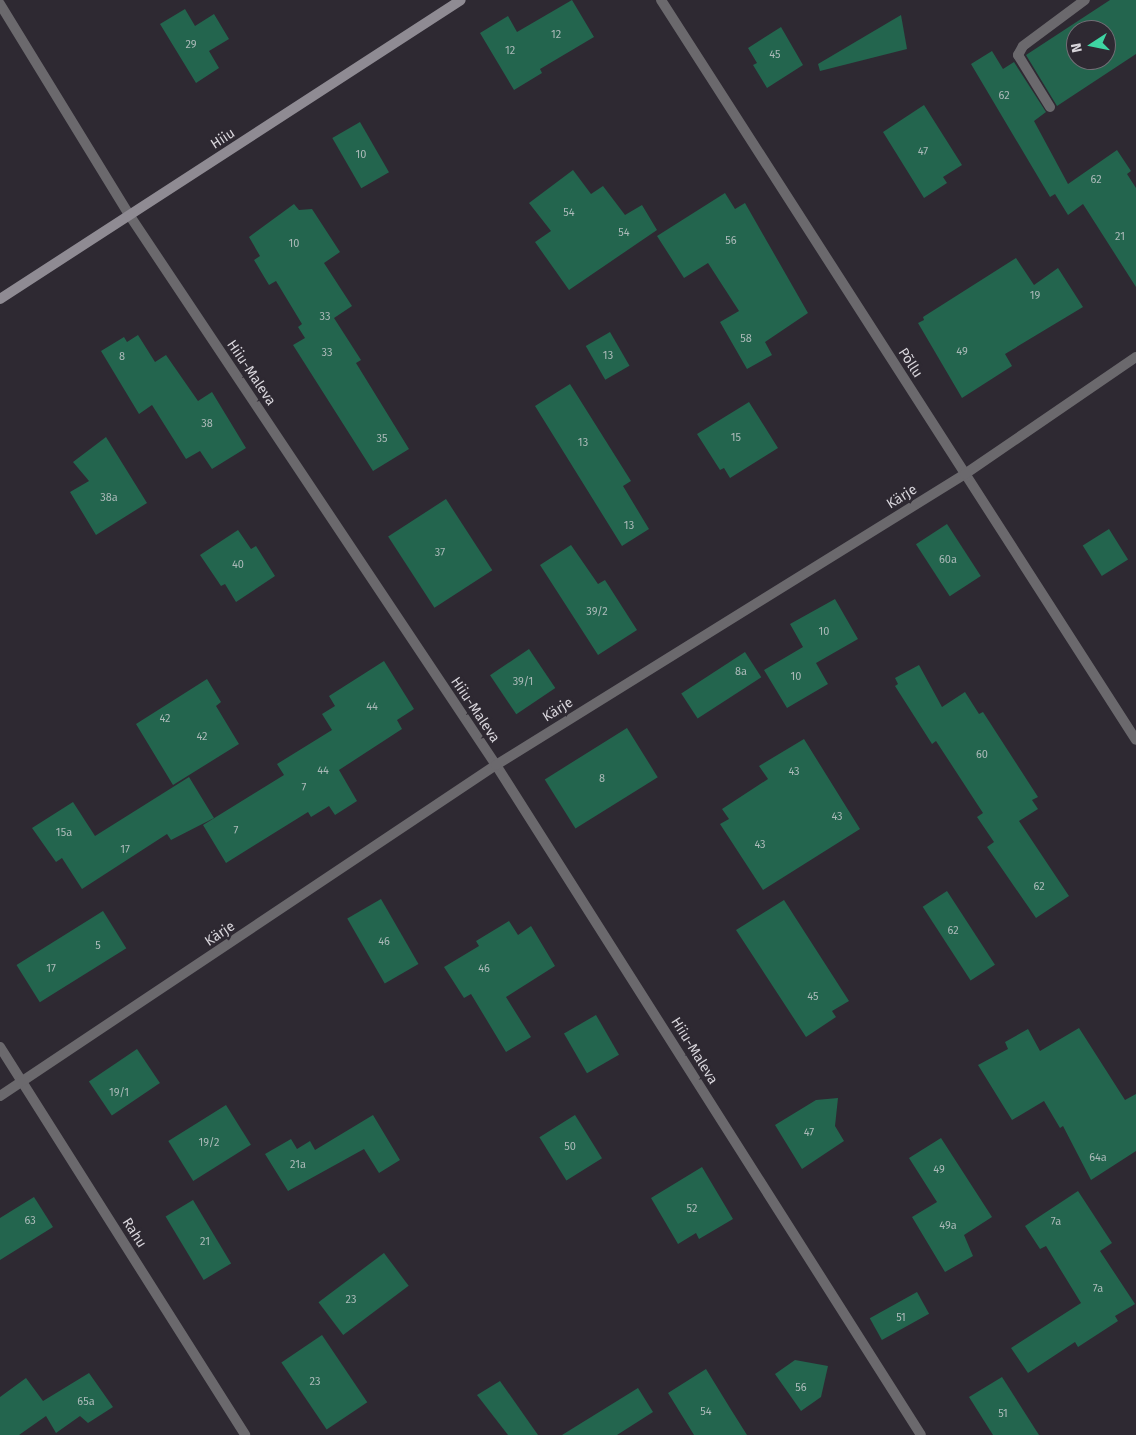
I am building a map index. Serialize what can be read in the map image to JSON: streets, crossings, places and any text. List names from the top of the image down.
{
  "streets": {
    "street": [
      "Hiiu",
      "Põllu",
      "Hiiu-Maleva",
      "Kärje",
      "Rahu"
    ]
  },
  "crossings": [
    ["Hiiu", "Hiiu-Maleva"],
    ["Põllu", "Kärje"],
    ["Hiiu-Maleva", "Kärje"],
    ["Kärje", "Rahu"]
  ],
  "house_numbers": [
    "12",
    "29",
    "12",
    "45",
    "62",
    "47",
    "10",
    "62",
    "54",
    "54",
    "21",
    "56",
    "10",
    "19",
    "33",
    "58",
    "49",
    "33",
    "13",
    "8",
    "38",
    "15",
    "35",
    "13",
    "38a",
    "13",
    "37",
    "60a",
    "40",
    "39/2",
    "10",
    "8a",
    "10",
    "39/1",
    "44",
    "42",
    "42",
    "60",
    "44",
    "43",
    "8",
    "7",
    "43",
    "7",
    "15a",
    "43",
    "17",
    "62",
    "62",
    "46",
    "5",
    "17",
    "46",
    "45",
    "19/1",
    "47",
    "19/2",
    "50",
    "64a",
    "21a",
    "49",
    "52",
    "63",
    "7a",
    "49a",
    "21",
    "7a",
    "23",
    "51",
    "23",
    "56",
    "65a",
    "54",
    "51"
  ],
  "north": "left"
}
